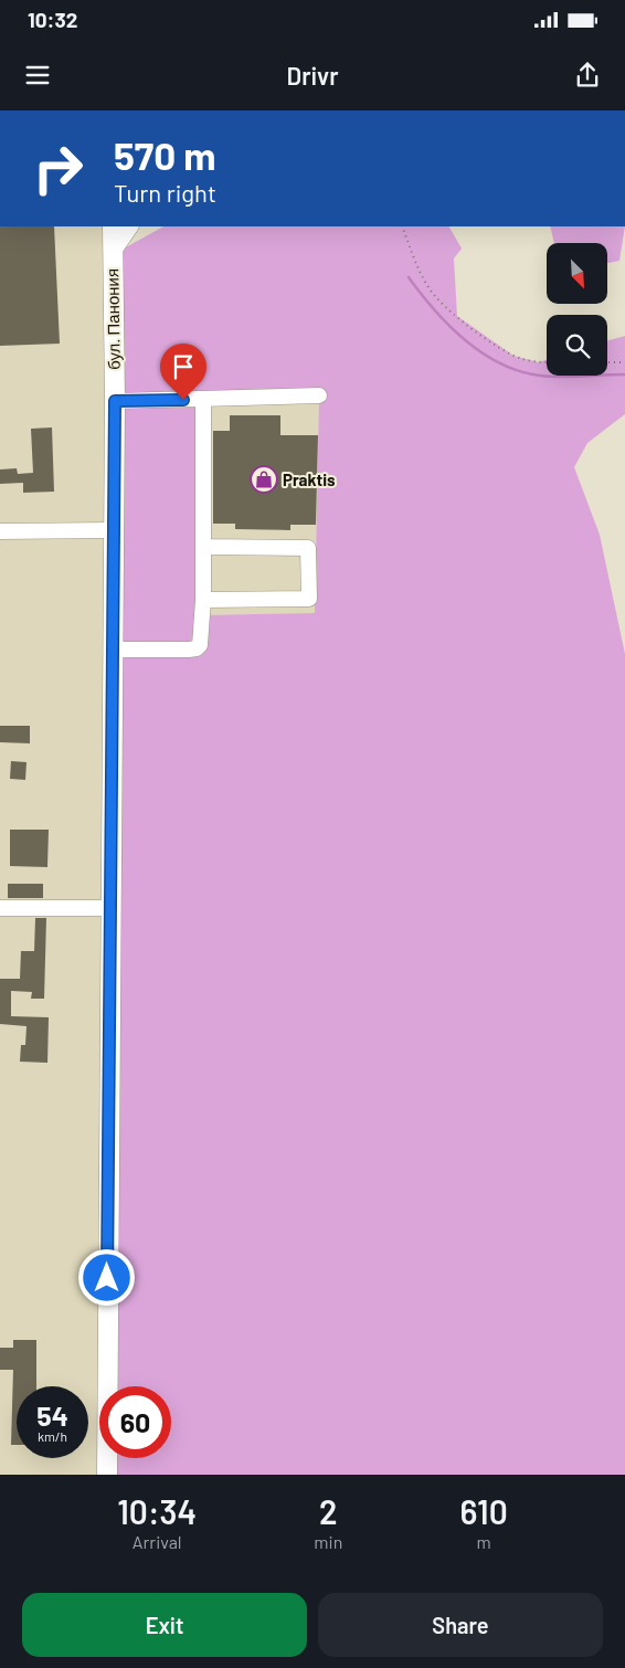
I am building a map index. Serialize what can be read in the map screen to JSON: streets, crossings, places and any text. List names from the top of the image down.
{
  "streets": {
    "main road": ["бул. Панония"]
  },
  "places": {
    "shop": ["Praktis"]
  },
  "north": "bottom right",
  "page": {
    "status": "10:32",
    "header": "Drivr",
    "turn": ["570 m", "Turn right"],
    "speed": "54 km/h",
    "limit": "60",
    "eta": [
      "10:34",
      "Arrival",
      "2",
      "min",
      "610",
      "m"
    ],
    "buttons": ["Exit", "Share"]
  }
}
